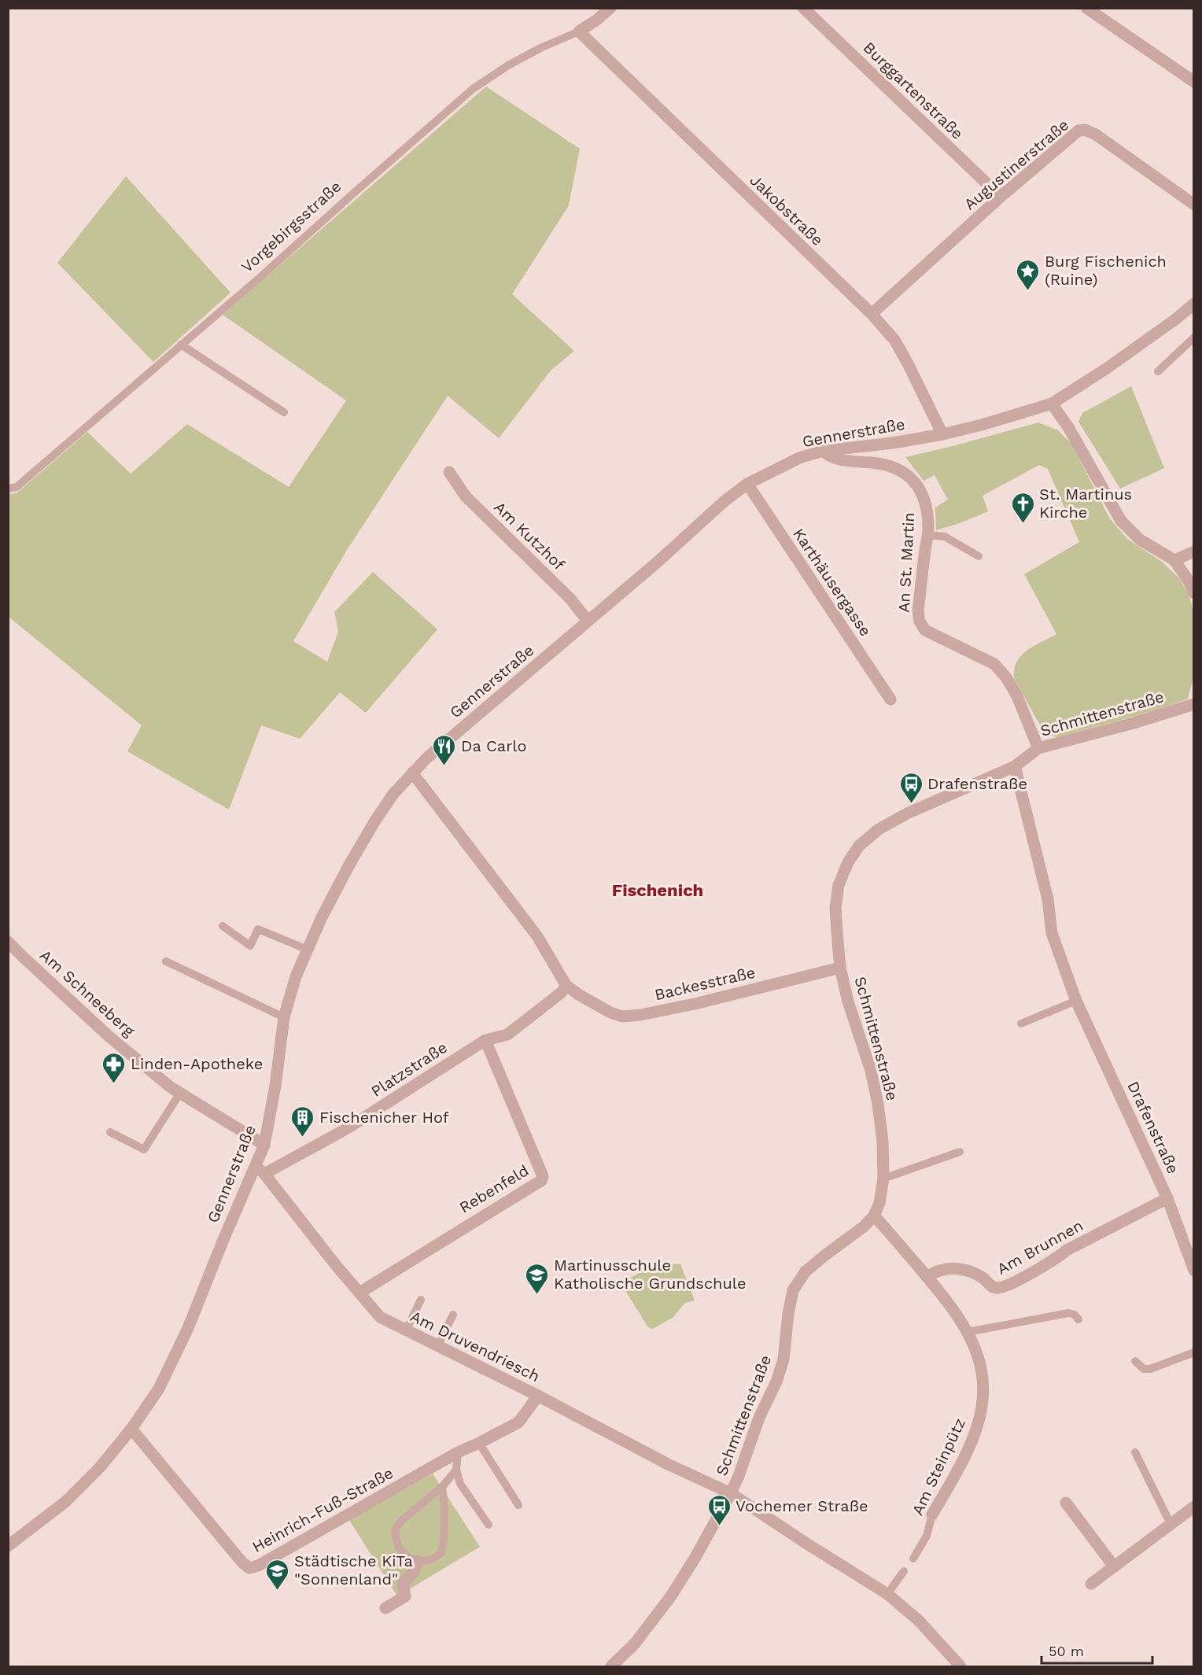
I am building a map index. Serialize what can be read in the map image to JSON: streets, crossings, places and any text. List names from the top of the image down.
{
  "streets": {
    "street": [
      "Burggartenstraße",
      "Augustinerstraße",
      "Jakobstraße",
      "Vorgebirgsstraße",
      "Gennerstraße",
      "Am Kutzhof",
      "An St. Martin",
      "Karthäusergasse",
      "Schmittenstraße",
      "Backesstraße",
      "Am Schneeberg",
      "Platzstraße",
      "Drafenstraße",
      "Rebenfeld",
      "Am Brunnen",
      "Am Druvendriesch",
      "Am Steinpütz",
      "Heinrich-Fuß-Straße"
    ]
  },
  "crossings": [
    ["Burggartenstraße", "Augustinerstraße"],
    ["Augustinerstraße", "Jakobstraße"],
    ["Jakobstraße", "Vorgebirgsstraße"],
    ["Jakobstraße", "Gennerstraße"],
    ["Gennerstraße", "Am Kutzhof"],
    ["Gennerstraße", "An St. Martin"],
    ["Gennerstraße", "Karthäusergasse"],
    ["Gennerstraße", "Am Schneeberg"],
    ["Gennerstraße", "Platzstraße"],
    ["Gennerstraße", "Am Druvendriesch"],
    ["Gennerstraße", "Heinrich-Fuß-Straße"],
    ["An St. Martin", "Schmittenstraße"],
    ["Schmittenstraße", "Backesstraße"],
    ["Schmittenstraße", "Drafenstraße"],
    ["Schmittenstraße", "Am Druvendriesch"],
    ["Schmittenstraße", "Am Steinpütz"],
    ["Backesstraße", "Platzstraße"],
    ["Platzstraße", "Rebenfeld"],
    ["Platzstraße", "Am Druvendriesch"],
    ["Drafenstraße", "Am Brunnen"],
    ["Rebenfeld", "Am Druvendriesch"],
    ["Am Brunnen", "Am Steinpütz"],
    ["Am Druvendriesch", "Heinrich-Fuß-Straße"]
  ],
  "districts": ["Fischenich"],
  "places": {
    "place": ["Burg Fischenich (Ruine)"],
    "church": ["St. Martinus Kirche"],
    "restaurant": ["Da Carlo"],
    "bus stop": ["Drafenstraße", "Vochemer Straße"],
    "pharmacy": ["Linden-Apotheke"],
    "building": ["Fischenicher Hof"],
    "school or university": ["Martinusschule Katholische Grundschule", "Städtische KiTa \"Sonnenland\""]
  },
  "scale_bar": "50 m"
}
